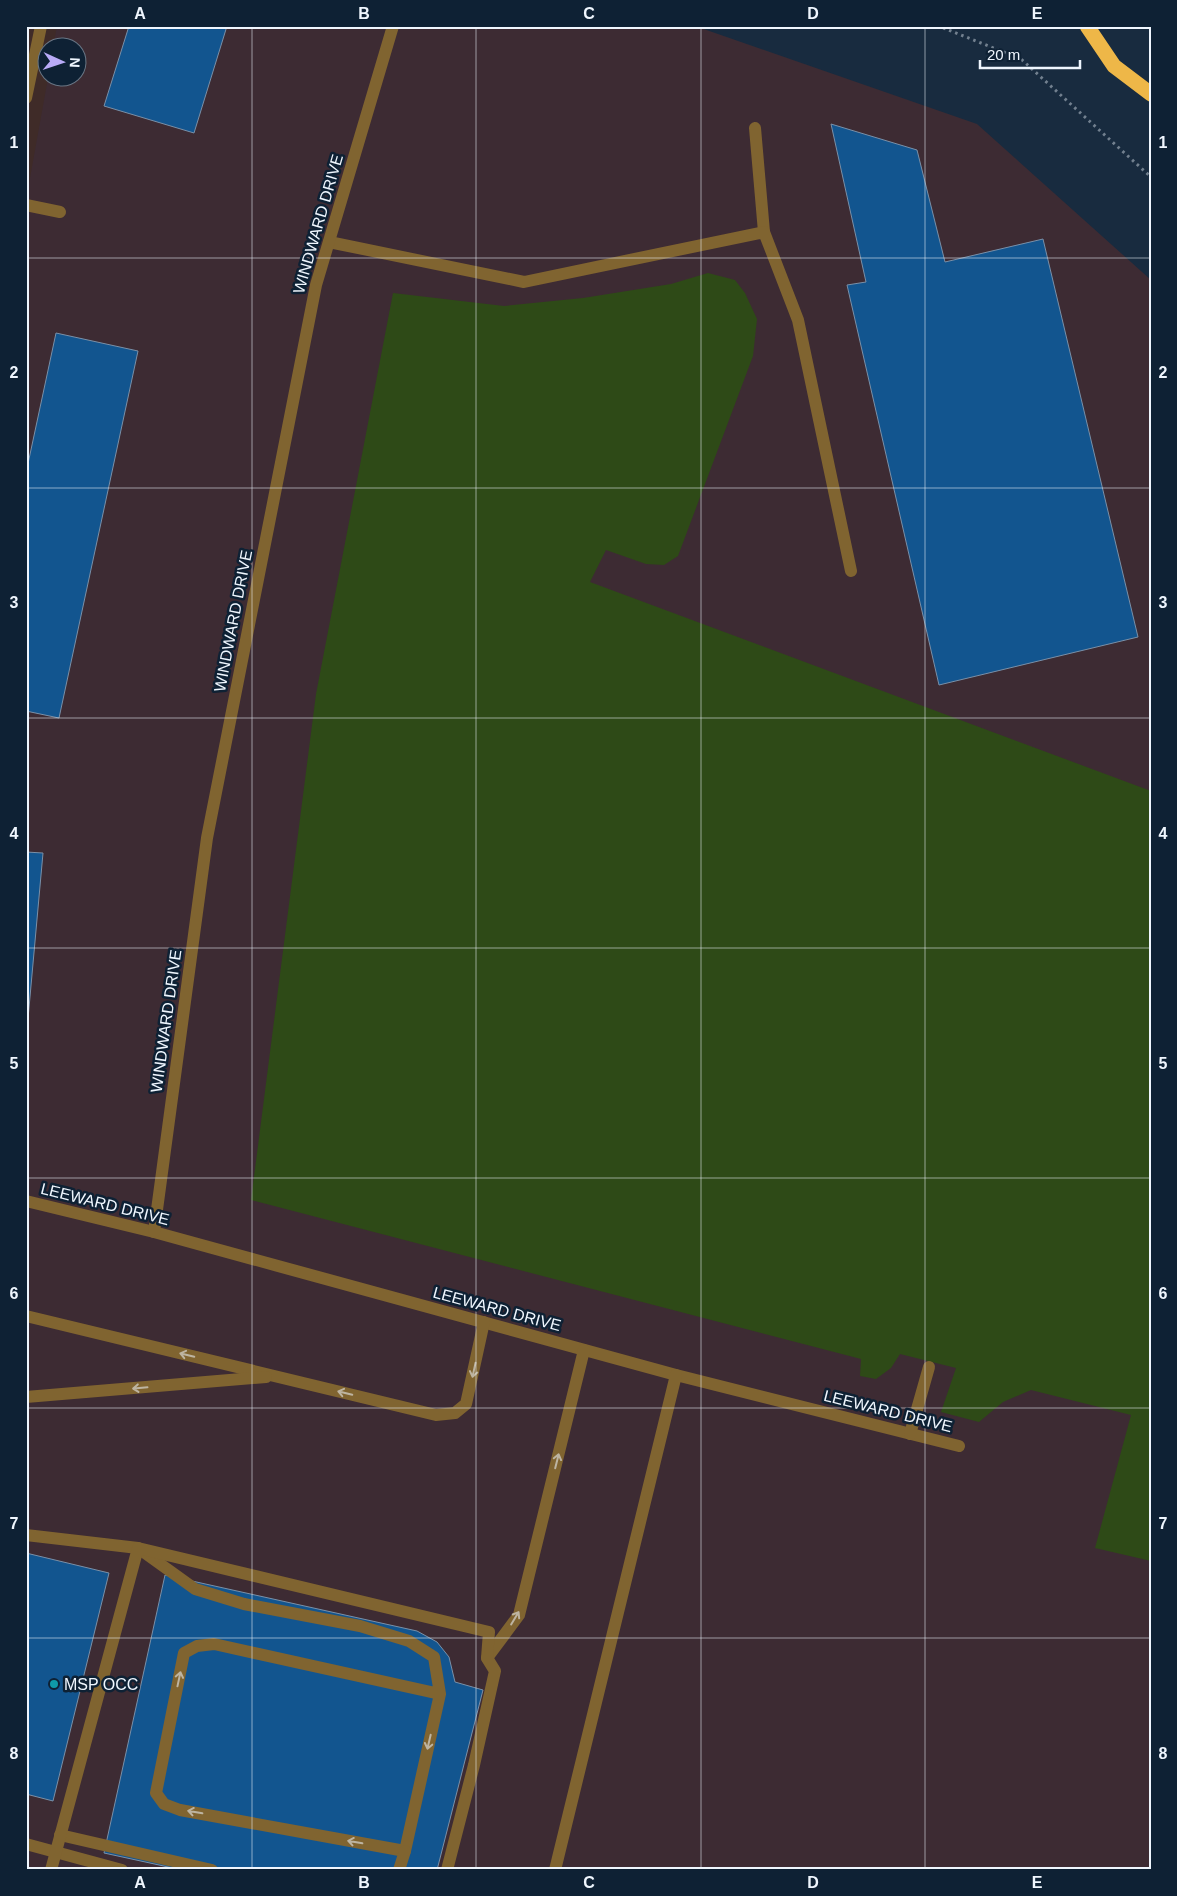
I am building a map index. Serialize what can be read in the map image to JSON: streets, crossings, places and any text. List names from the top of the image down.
{
  "streets": {
    "street": ["WINDWARD DRIVE", "LEEWARD DRIVE"]
  },
  "crossings": [
    ["WINDWARD DRIVE", "LEEWARD DRIVE"]
  ],
  "places": ["MSP OCC"],
  "scale_bar": "20 m",
  "north": "right",
  "grid": {
    "columns": [
      "A",
      "B",
      "C",
      "D",
      "E"
    ],
    "rows": [
      "1",
      "2",
      "3",
      "4",
      "5",
      "6",
      "7",
      "8"
    ]
  }
}
